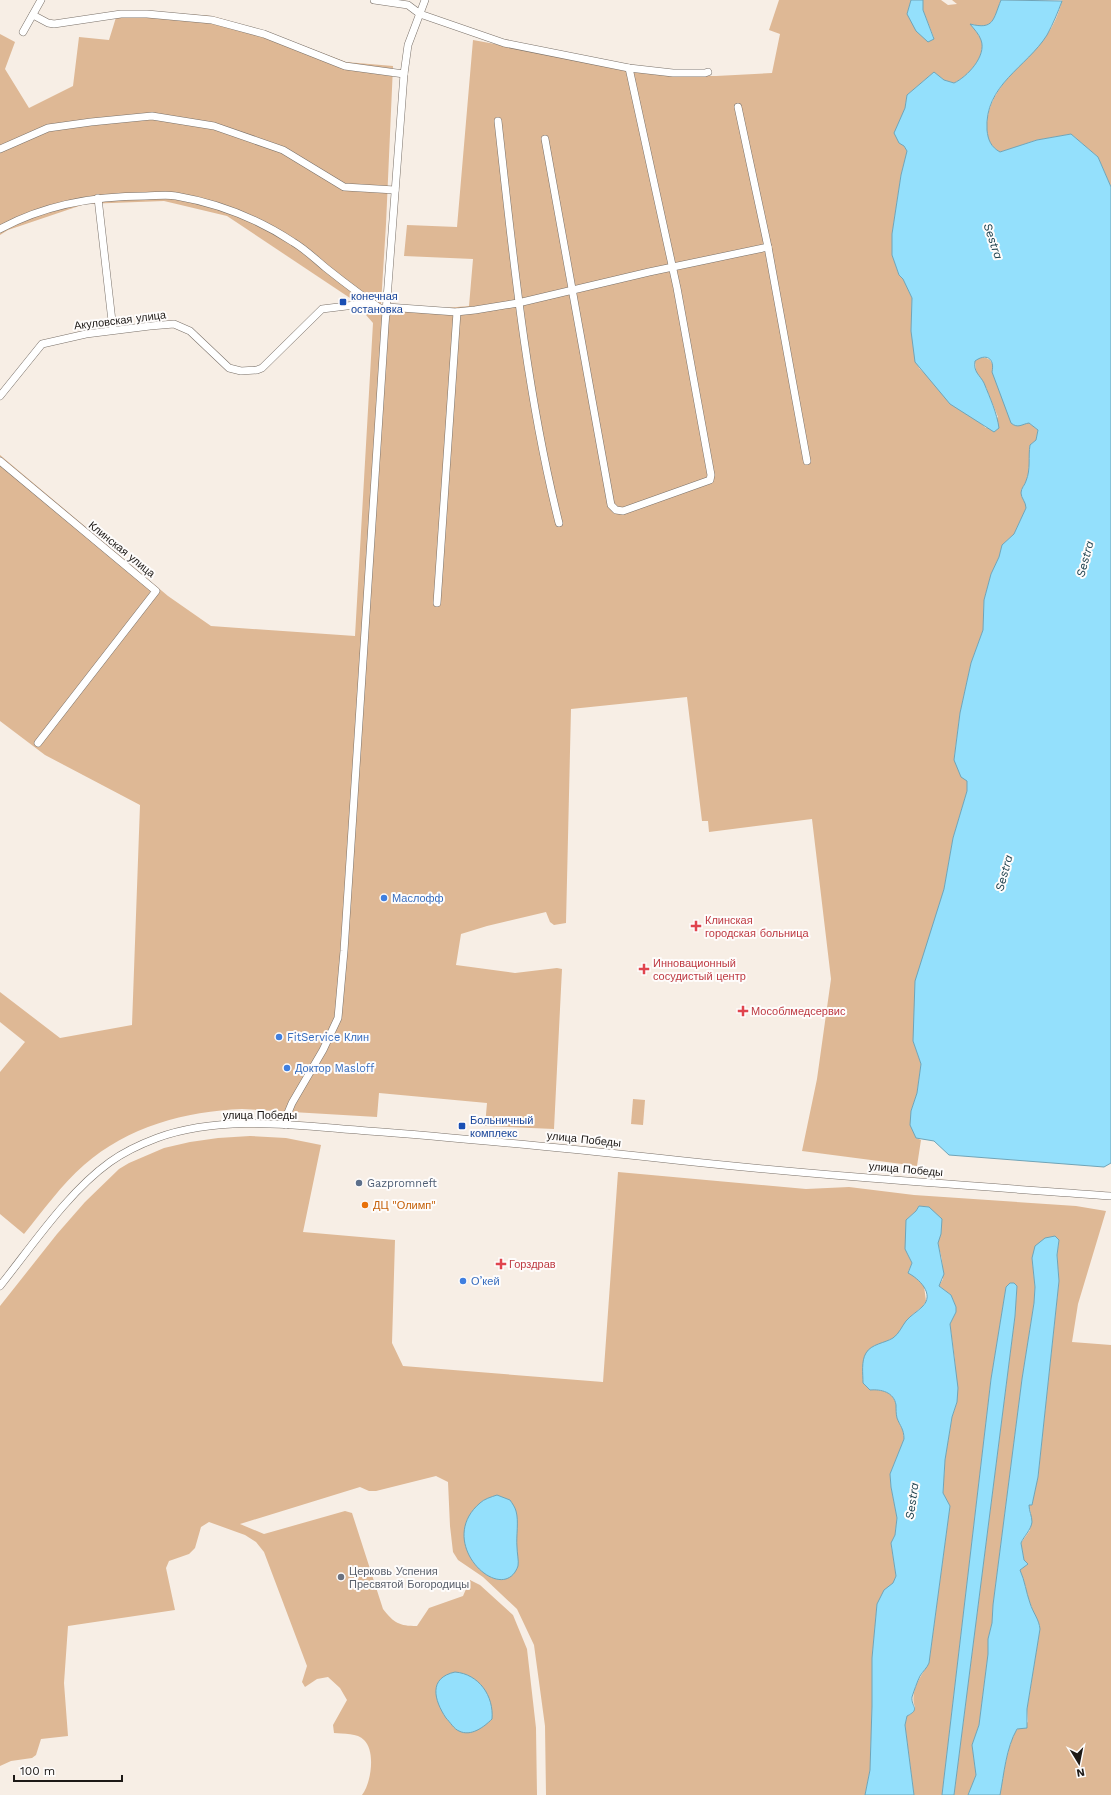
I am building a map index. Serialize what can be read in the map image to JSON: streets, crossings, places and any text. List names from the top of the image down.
{
  "streets": {
    "street": ["Акуловская улица", "Клинская улица", "улица Победы"]
  },
  "water": ["Sestra"],
  "places": {
    "transit": ["конечная остановка", "Больничный комплекс"],
    "other": [
      "Маслофф",
      "FitService Клин",
      "Доктор Masloff",
      "Gazpromneft",
      "ДЦ \"Олимп\"",
      "О’кей",
      "Церковь Успения Пресвятой Богородицы"
    ],
    "health": [
      "Клинская городская больница",
      "Инновационный сосудистый центр",
      "Мособлмедсервис",
      "Горздрав"
    ]
  },
  "scale_bar": "100 m",
  "north": "bottom"
}
